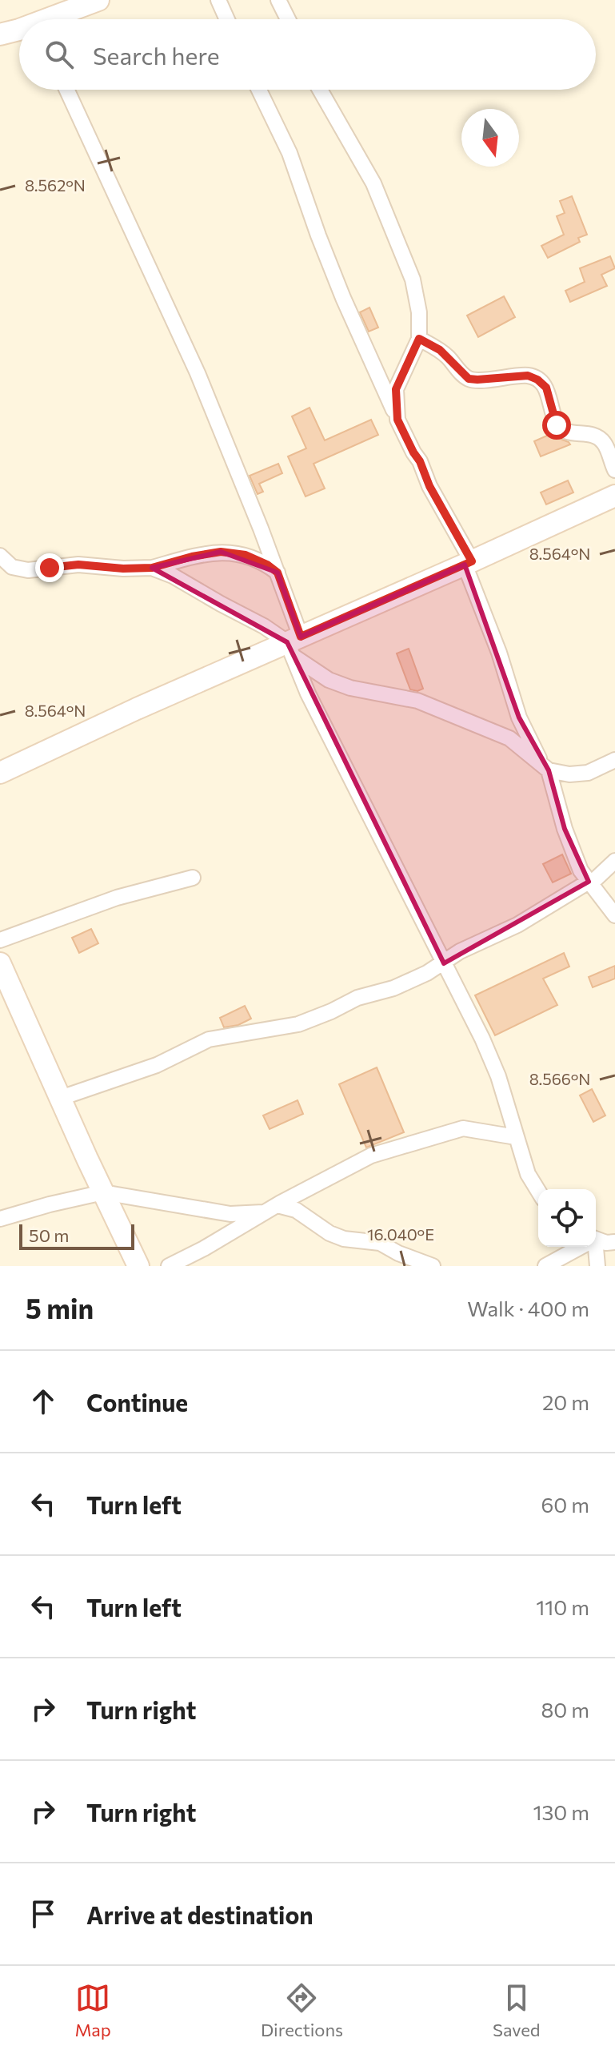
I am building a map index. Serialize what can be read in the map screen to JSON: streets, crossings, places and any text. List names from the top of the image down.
{
  "scale_bar": "50 m",
  "north": "bottom",
  "page": {
    "search": "Search here",
    "scale": "50 m",
    "heading": ["5 min", "Walk · 400 m"],
    "list": [
      ["Continue", "20 m"],
      ["Turn left", "60 m"],
      ["Turn left", "110 m"],
      ["Turn right", "80 m"],
      ["Turn right", "130 m"],
      "Arrive at destination"
    ],
    "nav": ["Map", "Directions", "Saved"]
  },
  "coordinates": [
    "8.562°N",
    "8.564°N",
    "8.566°N",
    "16.040°E"
  ]
}
